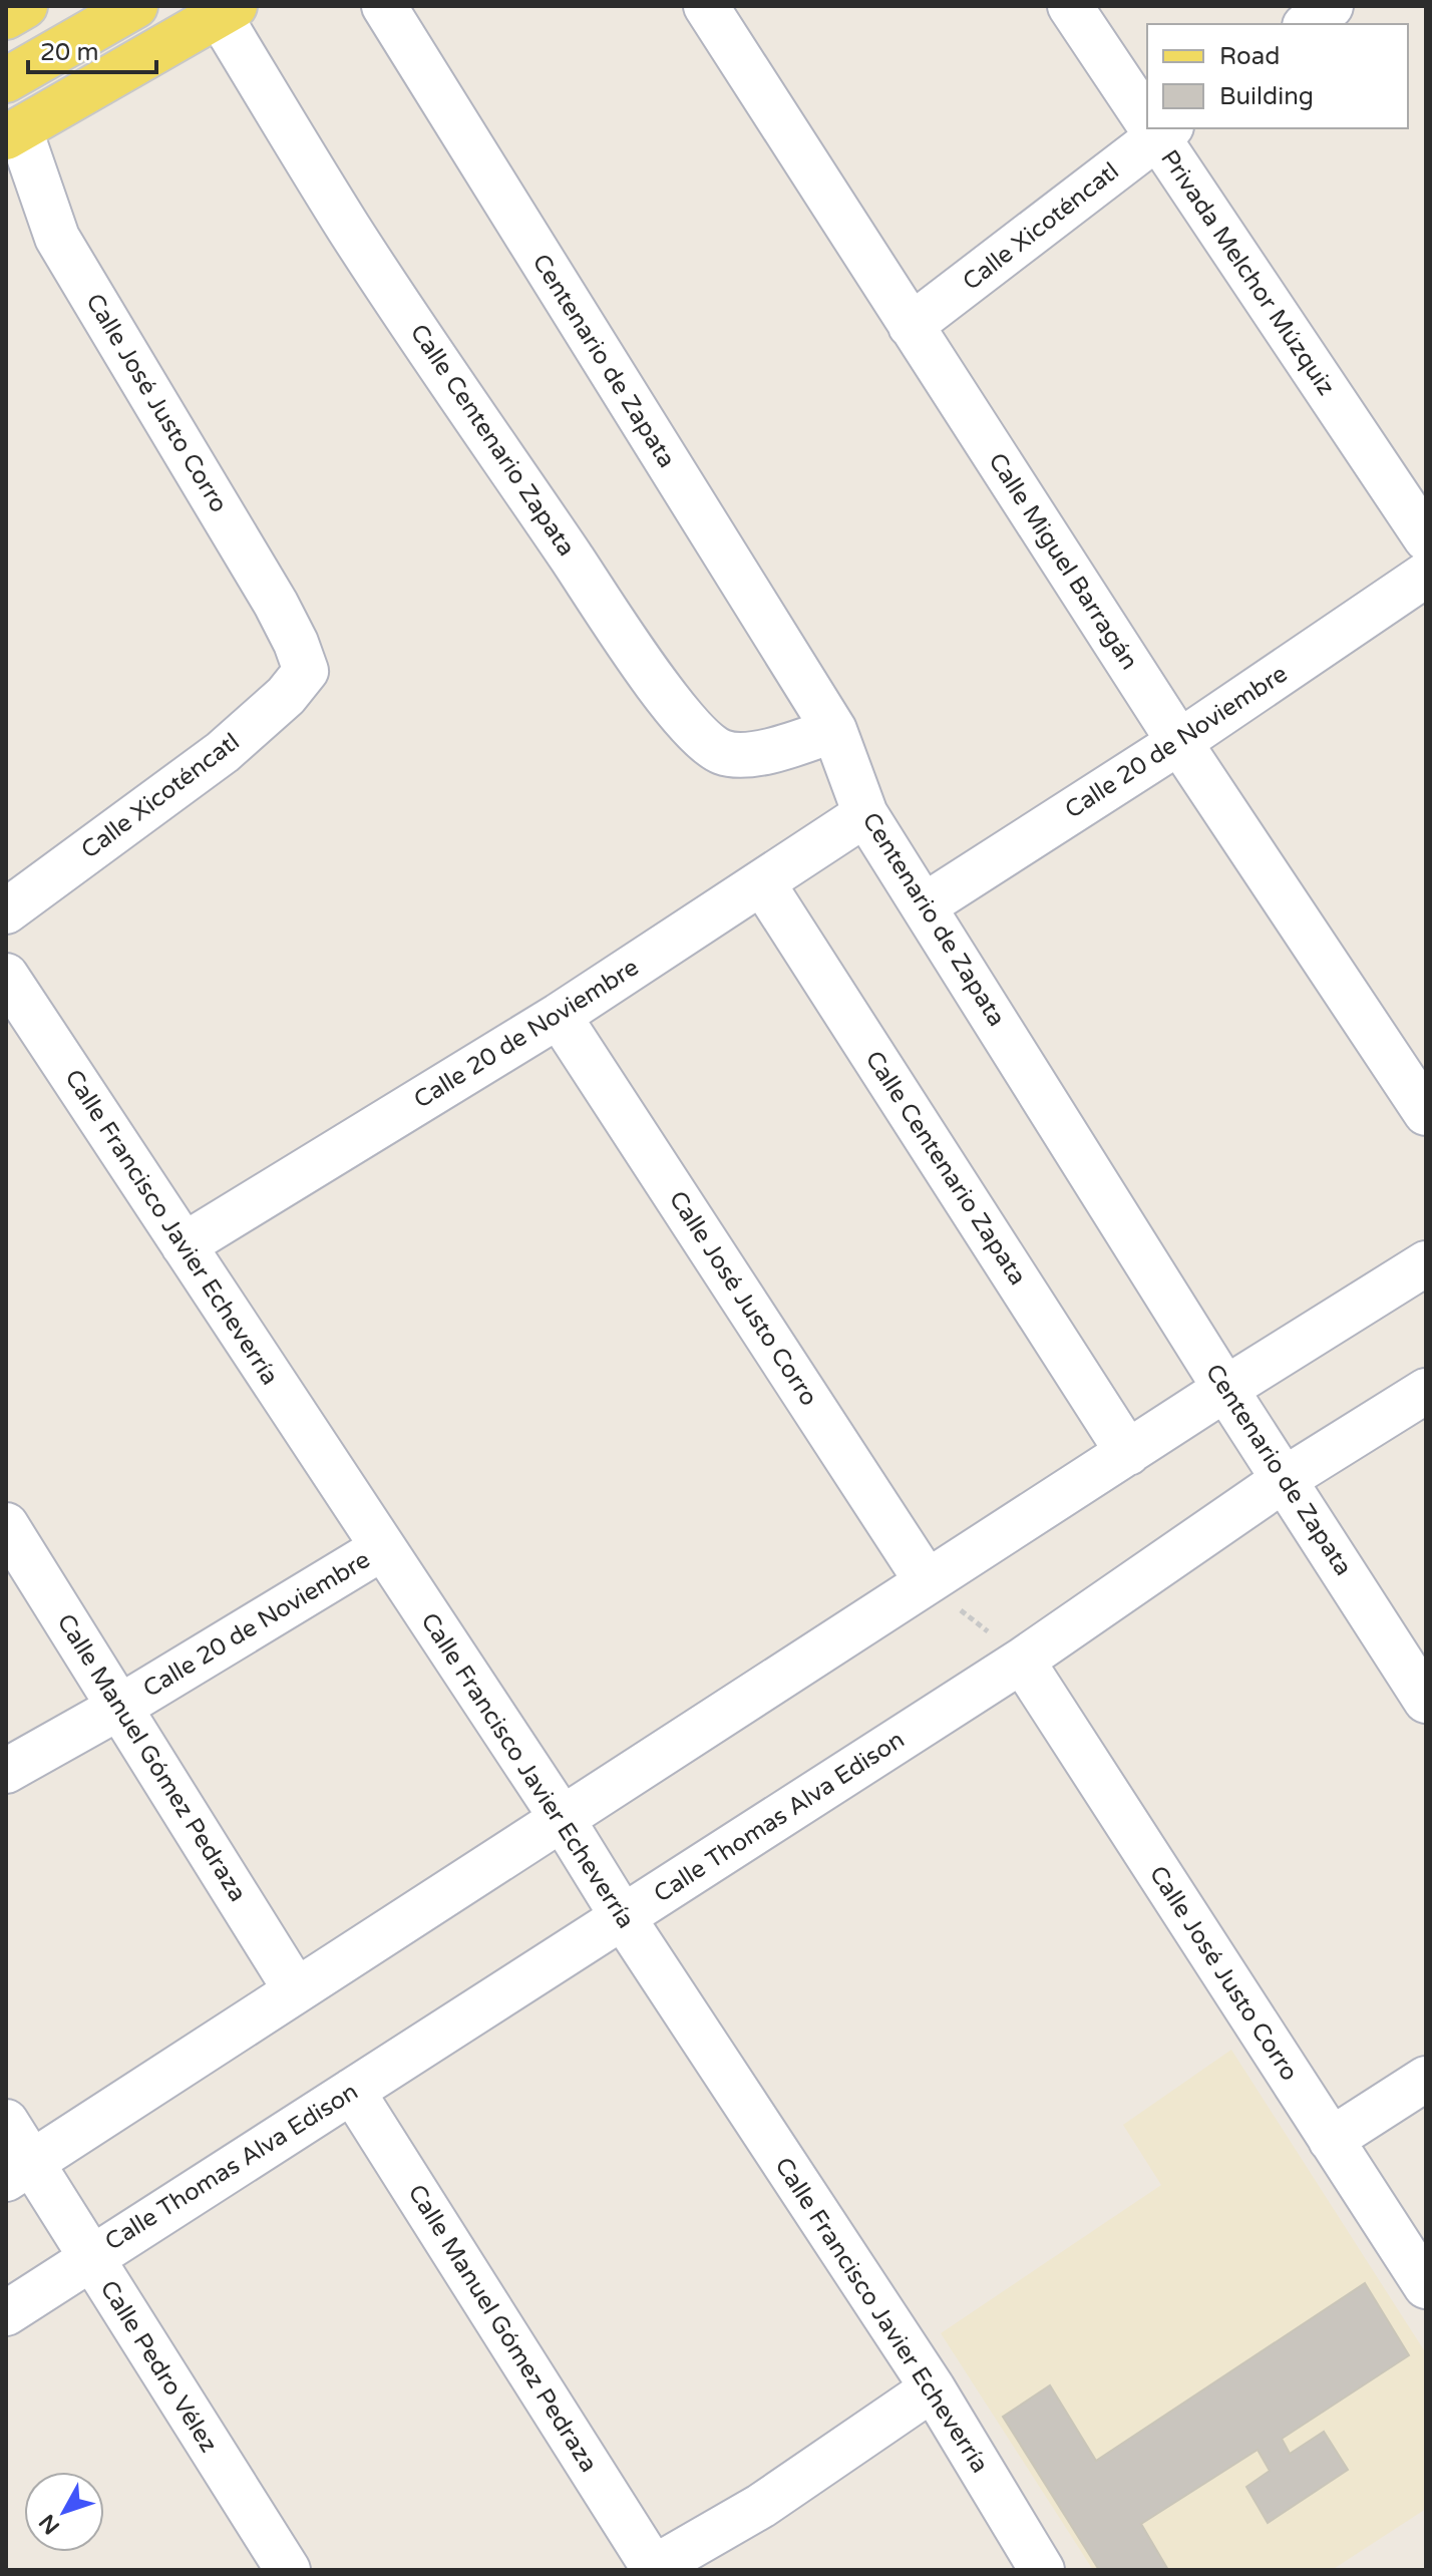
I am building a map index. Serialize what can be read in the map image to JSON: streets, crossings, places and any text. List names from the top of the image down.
{
  "streets": {
    "street": [
      "Calle Xicoténcatl",
      "Privada Melchor Múzquiz",
      "Centenario de Zapata",
      "Calle José Justo Corro",
      "Calle Centenario Zapata",
      "Calle Miguel Barragán",
      "Calle 20 de Noviembre",
      "Calle Francisco Javier Echeverría",
      "Calle Manuel Gómez Pedraza",
      "Calle Thomas Alva Edison",
      "Calle Pedro Vélez"
    ]
  },
  "crossings": [
    ["Calle Xicoténcatl", "Privada Melchor Múzquiz"],
    ["Calle Xicoténcatl", "Calle José Justo Corro"],
    ["Calle Xicoténcatl", "Calle Miguel Barragán"],
    ["Centenario de Zapata", "Calle Centenario Zapata"],
    ["Centenario de Zapata", "Calle 20 de Noviembre"],
    ["Centenario de Zapata", "Calle Thomas Alva Edison"],
    ["Calle José Justo Corro", "Calle 20 de Noviembre"],
    ["Calle José Justo Corro", "Calle Thomas Alva Edison"],
    ["Calle Centenario Zapata", "Calle 20 de Noviembre"],
    ["Calle Miguel Barragán", "Calle 20 de Noviembre"],
    ["Calle 20 de Noviembre", "Calle Francisco Javier Echeverría"],
    ["Calle 20 de Noviembre", "Calle Manuel Gómez Pedraza"],
    ["Calle Francisco Javier Echeverría", "Calle Thomas Alva Edison"],
    ["Calle Manuel Gómez Pedraza", "Calle Thomas Alva Edison"],
    ["Calle Thomas Alva Edison", "Calle Pedro Vélez"]
  ],
  "legend": ["Road", "Building"],
  "scale_bar": "20 m",
  "north": "bottom left"
}
